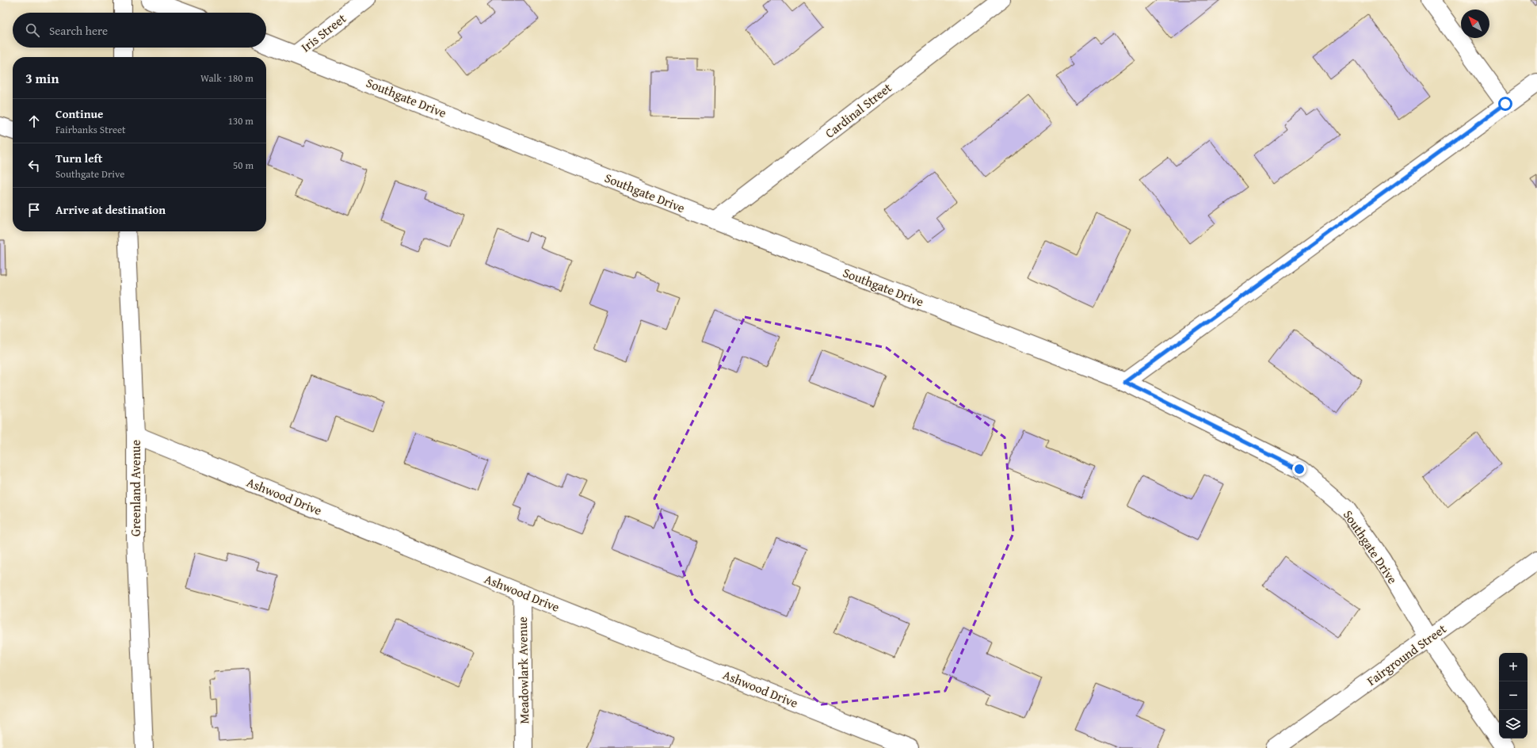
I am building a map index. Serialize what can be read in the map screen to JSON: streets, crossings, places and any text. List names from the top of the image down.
{
  "streets": {
    "street": [
      "Iris Street",
      "Southgate Drive",
      "Cardinal Street",
      "Greenland Avenue",
      "Ashwood Drive",
      "Fairground Street",
      "Meadowlark Avenue"
    ]
  },
  "crossings": [
    ["Iris Street", "Southgate Drive"],
    ["Southgate Drive", "Cardinal Street"],
    ["Southgate Drive", "Fairground Street"],
    ["Greenland Avenue", "Ashwood Drive"],
    ["Ashwood Drive", "Meadowlark Avenue"]
  ],
  "north": "top left",
  "page": {
    "search": "Search here",
    "heading": ["3 min", "Walk · 180 m"],
    "list": [
      ["Continue", "Fairbanks Street", "130 m"],
      ["Turn left", "Southgate Drive", "50 m"],
      "Arrive at destination"
    ],
    "map_buttons": ["+", "−"]
  }
}
